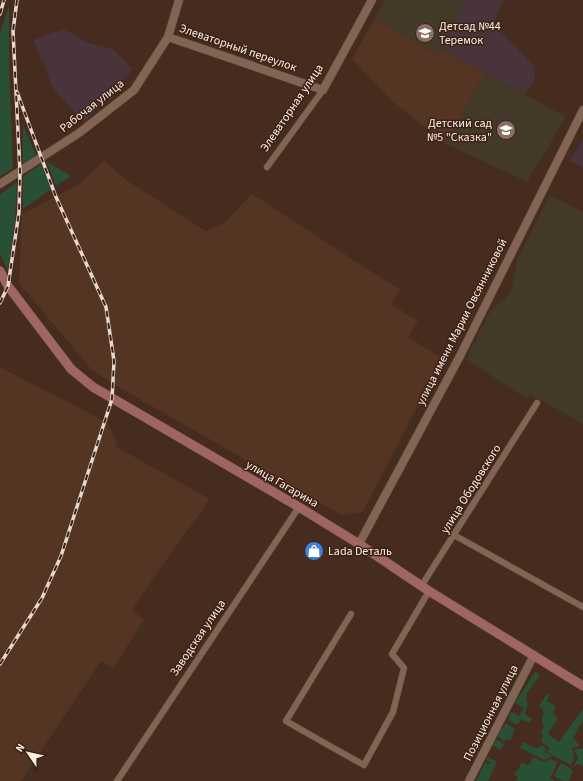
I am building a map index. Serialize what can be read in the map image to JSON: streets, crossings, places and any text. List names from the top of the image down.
{
  "streets": {
    "main road": ["улица Гагарина"],
    "street": [
      "Элеваторный переулок",
      "Рабочая улица",
      "Элеваторная улица",
      "улица имени Марии Овсянниковой",
      "улица Ободовского",
      "Заводская улица",
      "Позиционная улица"
    ]
  },
  "crossings": [
    ["Элеваторный переулок", "Рабочая улица"],
    ["Элеваторный переулок", "Элеваторная улица"],
    ["улица имени Марии Овсянниковой", "улица Гагарина"],
    ["улица Гагарина", "улица Ободовского"],
    ["улица Гагарина", "Заводская улица"],
    ["улица Гагарина", "Позиционная улица"]
  ],
  "places": {
    "school or university": ["Детсад №44 Теремок", "Детский сад №5 \"Сказка\""],
    "shop": ["Lada Dеталь"]
  },
  "north": "top left"
}
